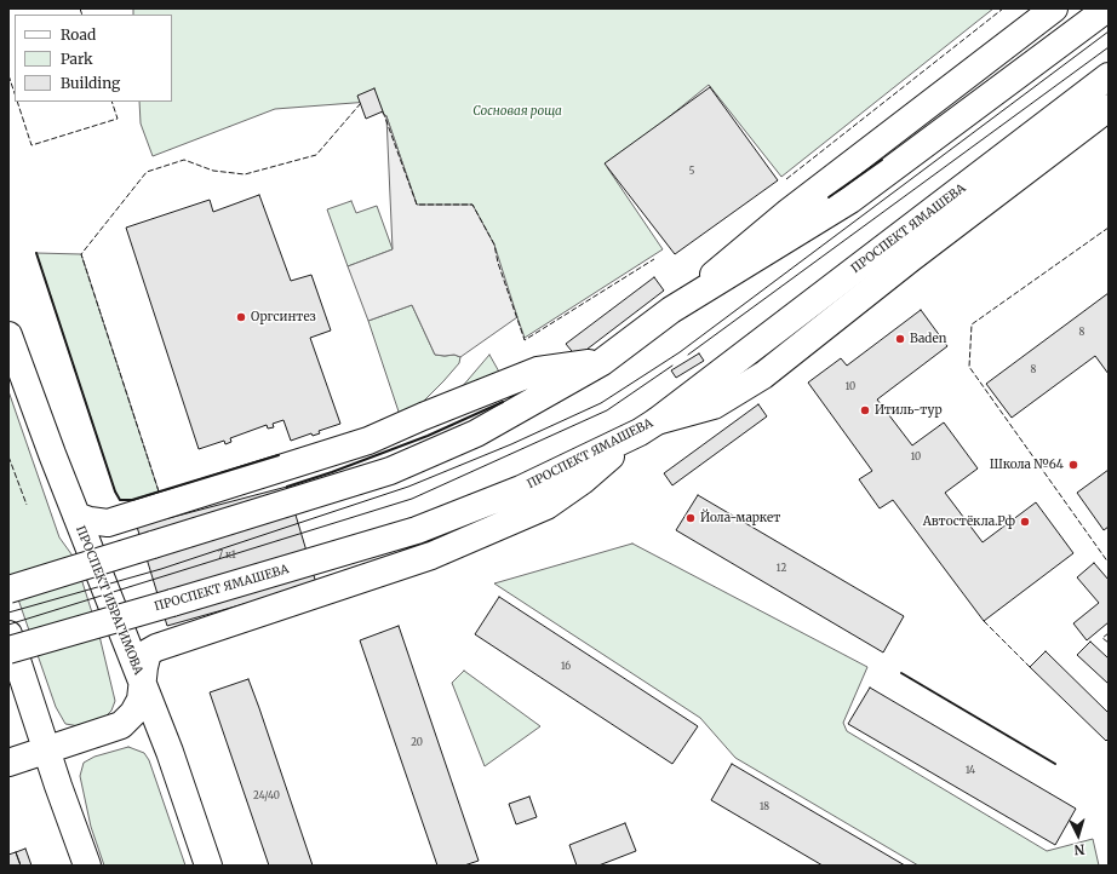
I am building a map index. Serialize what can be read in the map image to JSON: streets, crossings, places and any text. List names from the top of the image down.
{
  "streets": {
    "main road": ["ПРОСПЕКТ ЯМАШЕВА", "ПРОСПЕКТ ИБРАГИМОВА"]
  },
  "parks": ["Сосновая роща"],
  "places": [
    "Оргсинтез",
    "Baden",
    "Итиль-тур",
    "Школа №64",
    "Йола-маркет",
    "Автостёкла.Рф"
  ],
  "house_numbers": [
    "5",
    "8",
    "8",
    "10",
    "10",
    "7 к1",
    "12",
    "16",
    "20",
    "14",
    "24/40",
    "18"
  ],
  "legend": ["Road", "Park", "Building"],
  "north": "bottom"
}
